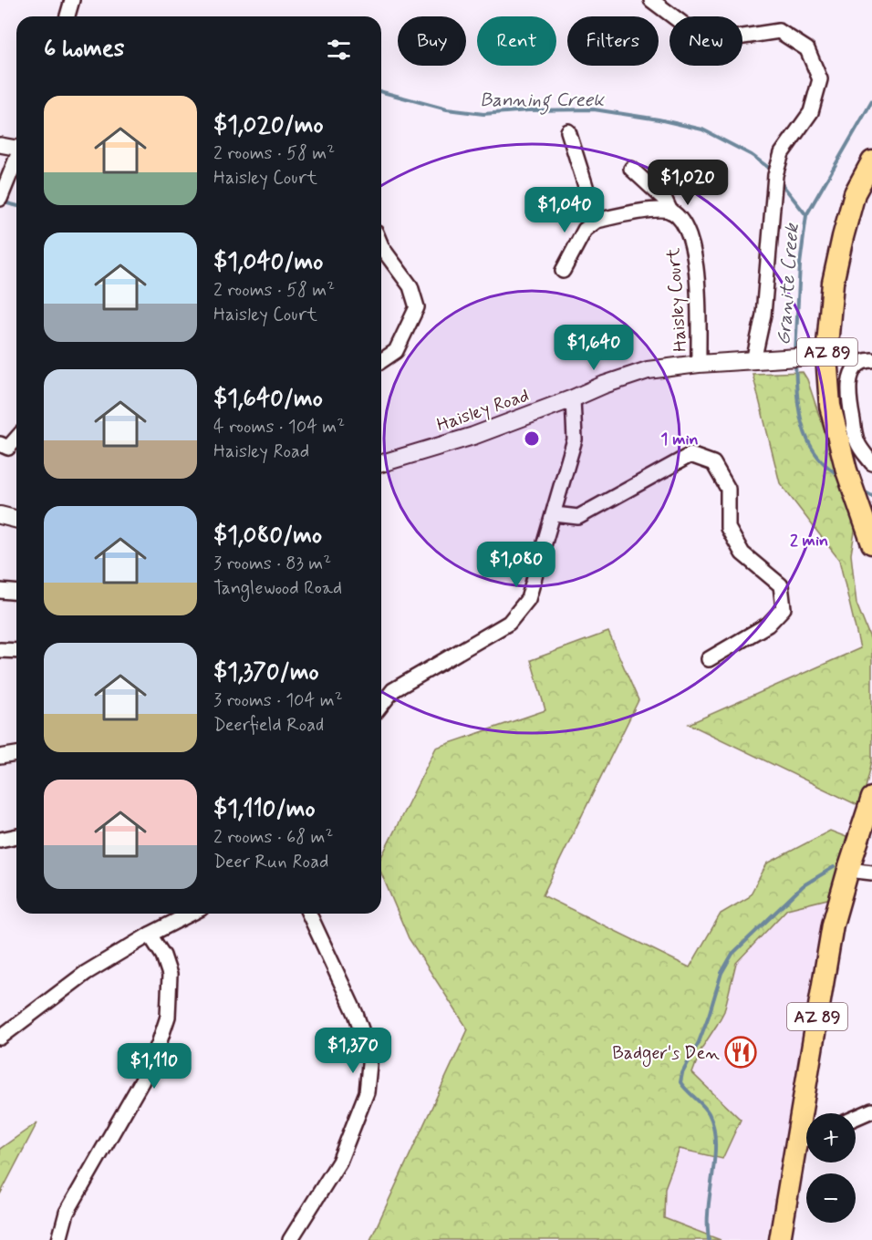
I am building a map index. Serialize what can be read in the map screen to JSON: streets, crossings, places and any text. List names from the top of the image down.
{
  "streets": {
    "main road": ["AZ 89"],
    "street": ["Haisley Court", "Haisley Road"]
  },
  "crossings": [
    ["Haisley Court", "Haisley Road"],
    ["AZ 89", "Haisley Road"]
  ],
  "water": ["Banning Creek", "Granite Creek"],
  "places": {
    "restaurant": ["Badger's Den"]
  },
  "page": {
    "chip": [
      "Buy",
      "Rent",
      "Filters",
      "New"
    ],
    "heading": "6 homes",
    "list": [
      {
        "name": "$1,020/mo",
        "note": "2 rooms · 58 m² · Haisley Court"
      },
      {
        "name": "$1,040/mo",
        "note": "2 rooms · 58 m² · Haisley Court"
      },
      {
        "name": "$1,640/mo",
        "note": "4 rooms · 104 m² · Haisley Road"
      },
      {
        "name": "$1,080/mo",
        "note": "3 rooms · 83 m² · Tanglewood Road"
      },
      {
        "name": "$1,370/mo",
        "note": "3 rooms · 104 m² · Deerfield Road"
      },
      {
        "name": "$1,110/mo",
        "note": "2 rooms · 68 m² · Deer Run Road"
      }
    ],
    "price": [
      "$1,020",
      "$1,040",
      "$1,640",
      "$1,080",
      "$1,370",
      "$1,110"
    ],
    "map_buttons": ["+", "−"]
  },
  "rings": ["1 min", "2 min"]
}
